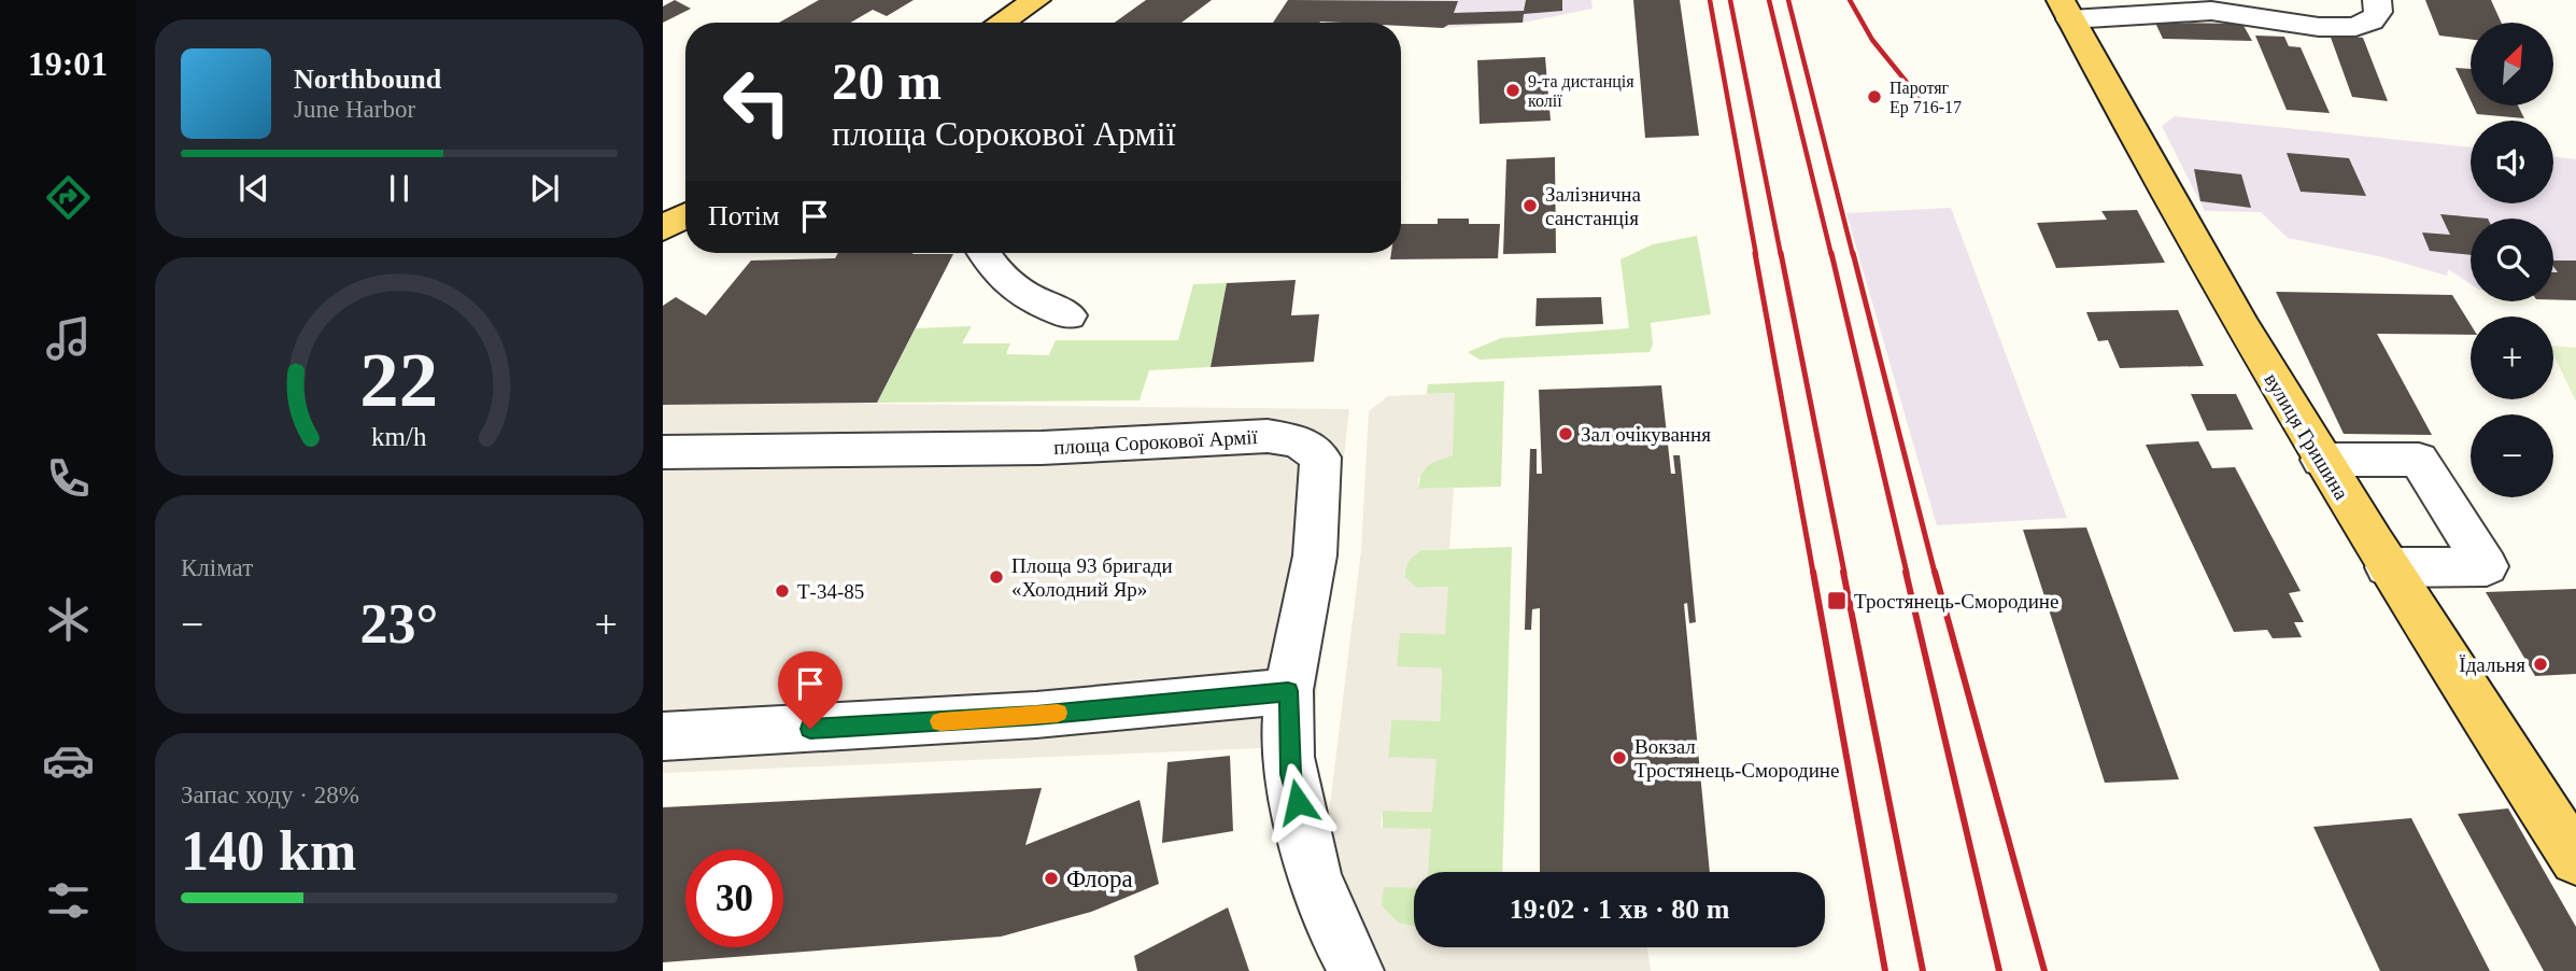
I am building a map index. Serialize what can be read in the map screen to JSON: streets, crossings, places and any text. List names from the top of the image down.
{
  "streets": {
    "main road": ["вулиця Гришина"],
    "street": ["площа Сорокової Армії"]
  },
  "places": {
    "other": [
      "9-та дистанція колії",
      "Паротяг Ер 716-17",
      "Залізнична санстанція",
      "Зал очікування",
      "Площа 93 бригади «Холодний Яр»",
      "Т-34-85",
      "Їдальня",
      "Вокзал Тростянець-Смородине",
      "Флора"
    ],
    "transit": ["Тростянець-Смородине"]
  },
  "north": "top right",
  "page": {
    "tabs": "19:01",
    "map_buttons": ["+", "−"],
    "turn": ["20 m", "площа Сорокової Армії"],
    "song": ["Northbound", "June Harbor"],
    "then": "Потім",
    "tile": [
      "Клімат",
      ["Запас ходу · 28%", "140 km"]
    ],
    "heat": ["−", "23°", "+"],
    "limit": "30",
    "trip": "19:02 · 1 хв · 80 m",
    "gauge": ["22", "km/h"]
  }
}
